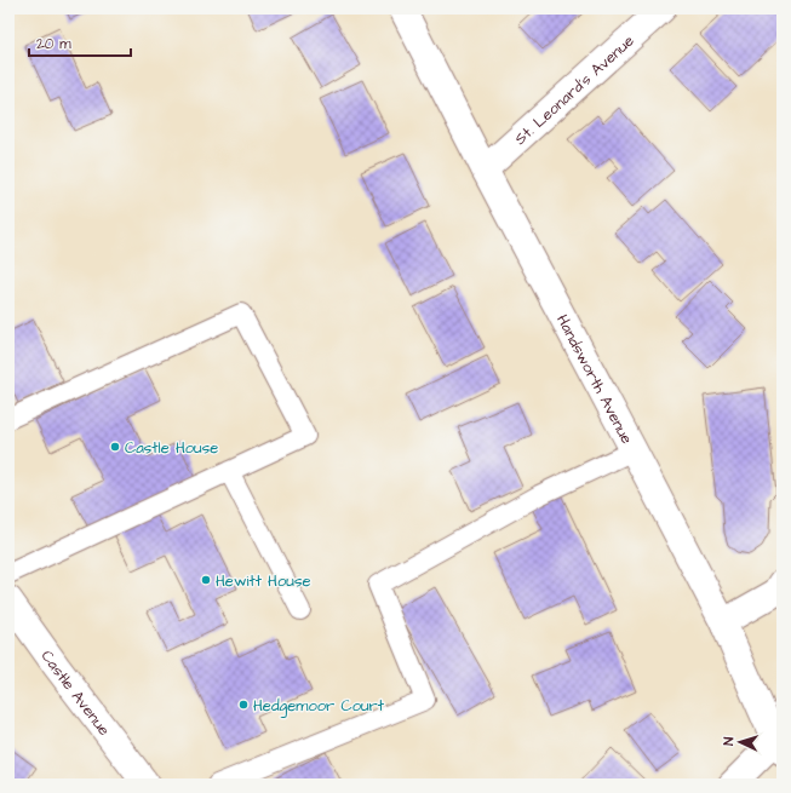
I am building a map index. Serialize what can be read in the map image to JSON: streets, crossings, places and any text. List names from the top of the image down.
{
  "streets": {
    "street": ["St. Leonard's Avenue", "Handsworth Avenue", "Castle Avenue"]
  },
  "crossings": [
    ["St. Leonard's Avenue", "Handsworth Avenue"]
  ],
  "places": ["Castle House", "Hewitt House", "Hedgemoor Court"],
  "scale_bar": "20 m",
  "north": "left"
}
